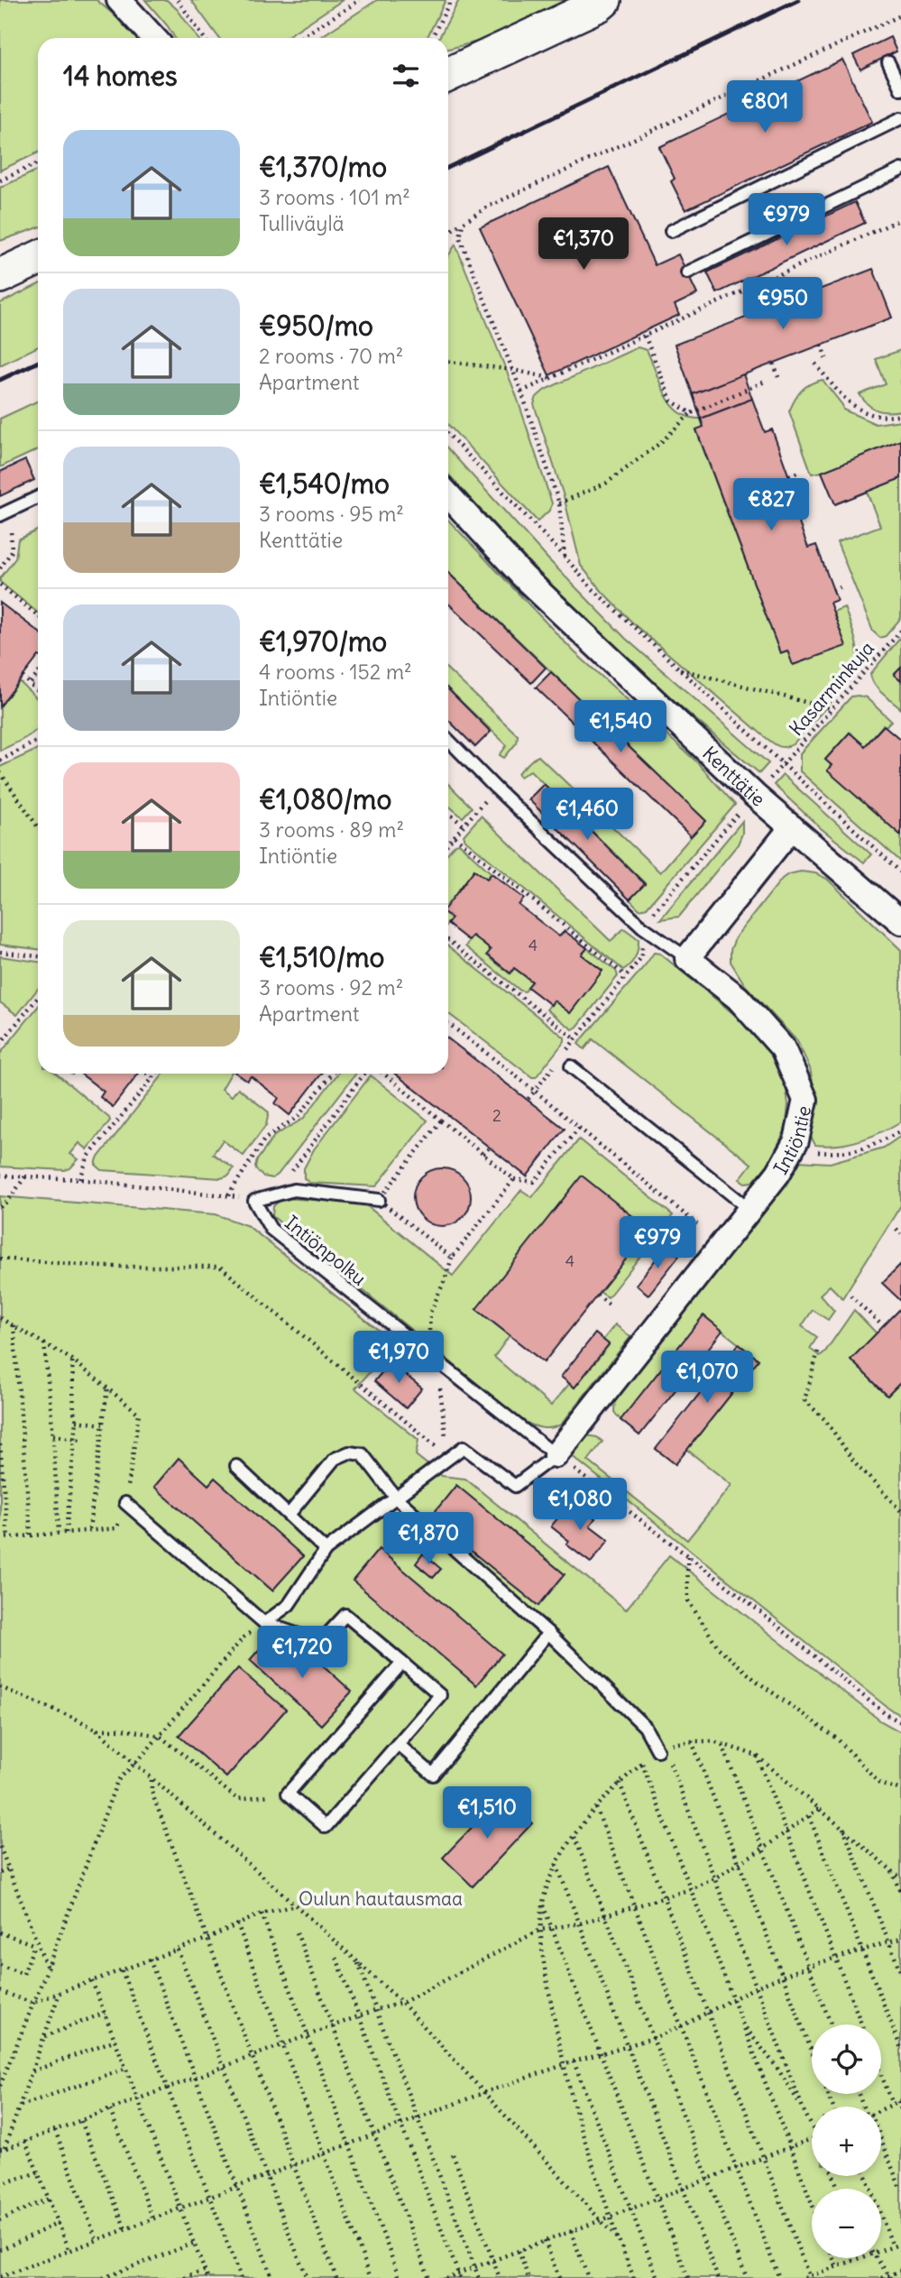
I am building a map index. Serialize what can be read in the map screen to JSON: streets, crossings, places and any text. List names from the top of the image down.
{
  "streets": {
    "street": ["Kenttätie", "Intiöntie"],
    "lane": ["Intiönpolku"],
    "path": ["Kasarminkuja"]
  },
  "crossings": [
    ["Kasarminkuja", "Kenttätie"],
    ["Intiöntie", "Intiönpolku"]
  ],
  "parks": ["Oulun hautausmaa"],
  "house_numbers": ["4", "2", "4"],
  "page": {
    "heading": "14 homes",
    "price": [
      "€801",
      "€979",
      "€1,370",
      "€950",
      "€827",
      "€1,540",
      "€1,460",
      "€979",
      "€1,970",
      "€1,070",
      "€1,080",
      "€1,870",
      "€1,720",
      "€1,510"
    ],
    "list": [
      {
        "name": "€1,370/mo",
        "note": "3 rooms · 101 m² · Tulliväylä"
      },
      {
        "name": "€950/mo",
        "note": "2 rooms · 70 m² · Apartment"
      },
      {
        "name": "€1,540/mo",
        "note": "3 rooms · 95 m² · Kenttätie"
      },
      {
        "name": "€1,970/mo",
        "note": "4 rooms · 152 m² · Intiöntie"
      },
      {
        "name": "€1,080/mo",
        "note": "3 rooms · 89 m² · Intiöntie"
      },
      {
        "name": "€1,510/mo",
        "note": "3 rooms · 92 m² · Apartment"
      }
    ],
    "map_buttons": ["+", "−"]
  }
}
